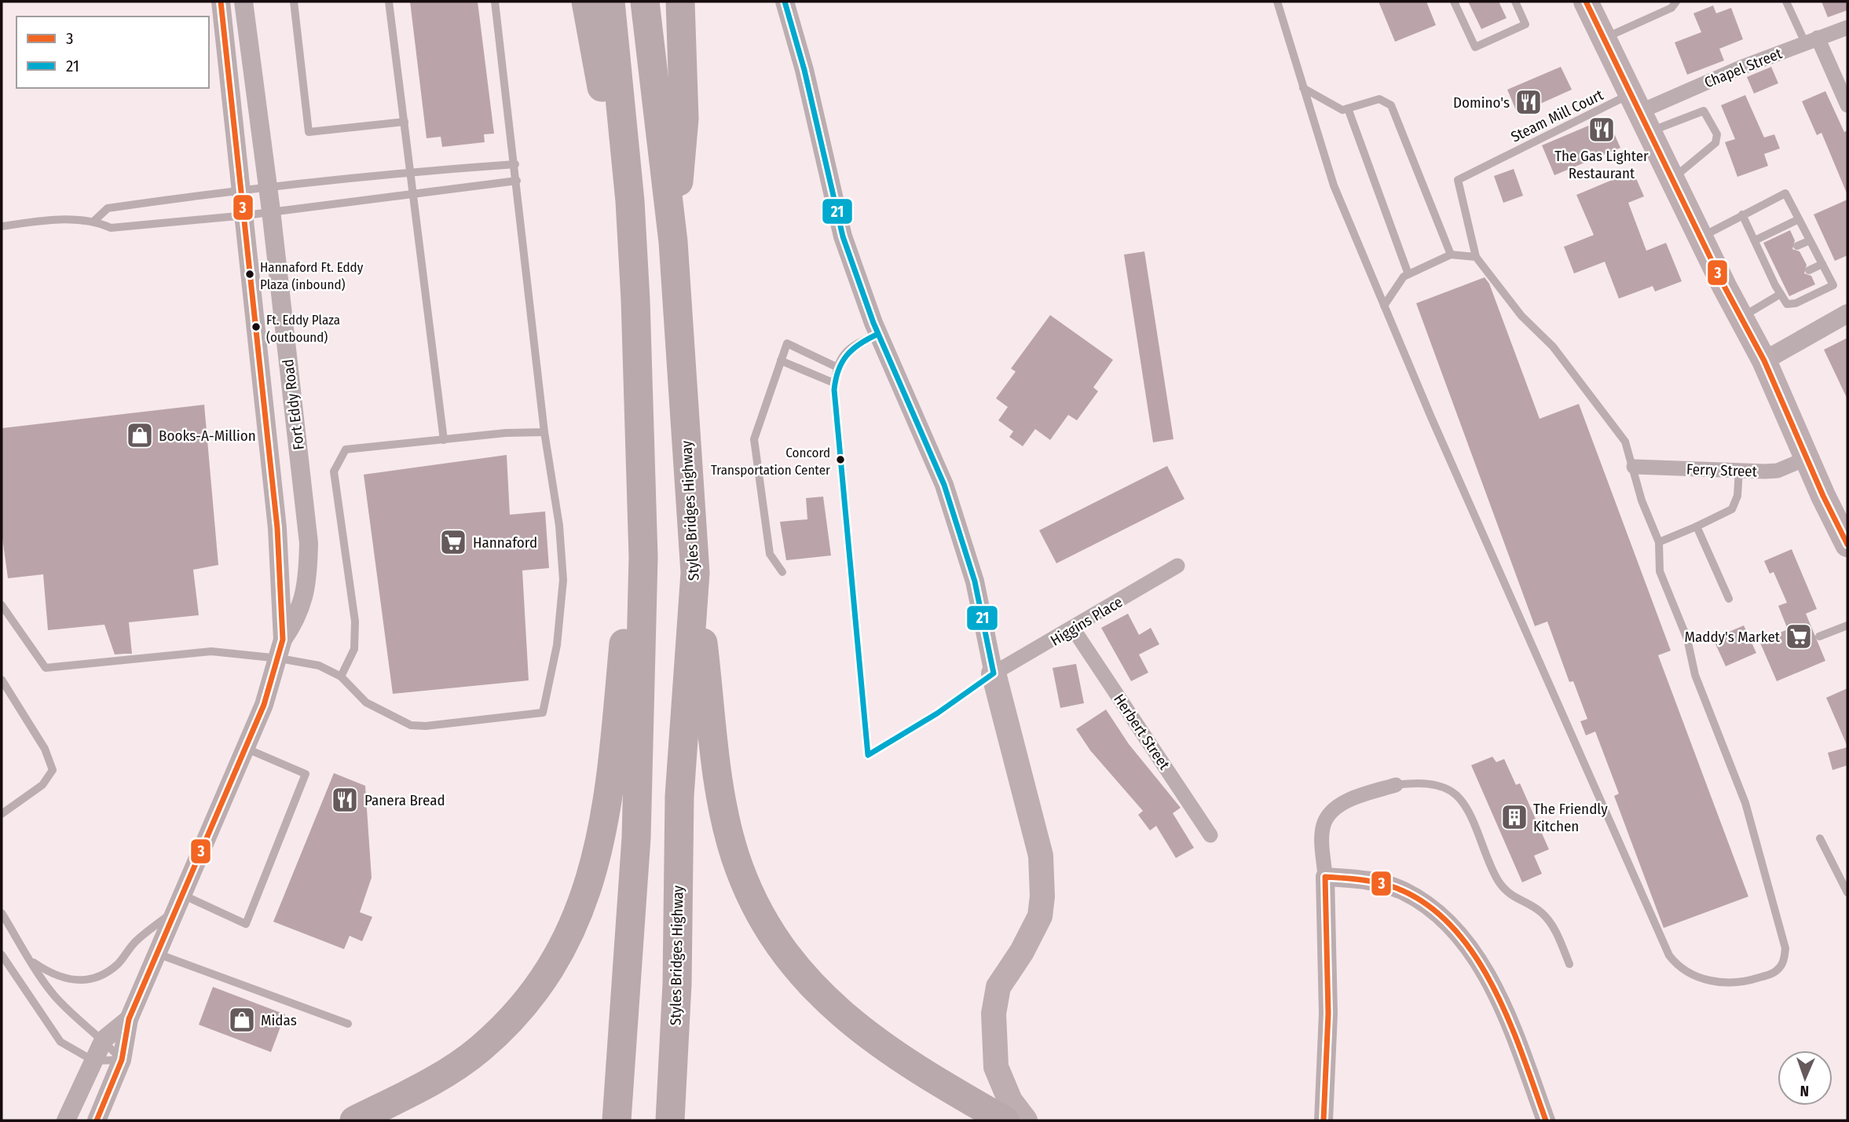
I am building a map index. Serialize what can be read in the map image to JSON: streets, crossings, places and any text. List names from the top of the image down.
{
  "streets": {
    "highway": ["Styles Bridges Highway"],
    "street": [
      "Chapel Street",
      "Fort Eddy Road",
      "Ferry Street",
      "Higgins Place",
      "Herbert Street"
    ],
    "lane": ["Steam Mill Court"]
  },
  "crossings": [
    ["Chapel Street", "Steam Mill Court"],
    ["Higgins Place", "Herbert Street"]
  ],
  "places": {
    "restaurant": ["Domino's", "The Gas Lighter Restaurant", "Panera Bread"],
    "other": ["Hannaford Ft. Eddy Plaza (inbound)", "Ft. Eddy Plaza (outbound)", "Concord Transportation Center"],
    "shop": ["Books-A-Million", "Midas"],
    "supermarket": ["Hannaford", "Maddy's Market"],
    "building": ["The Friendly Kitchen"]
  },
  "lines": ["transit line 3", "transit line 21"],
  "legend": ["3", "21"],
  "north": "bottom"
}
